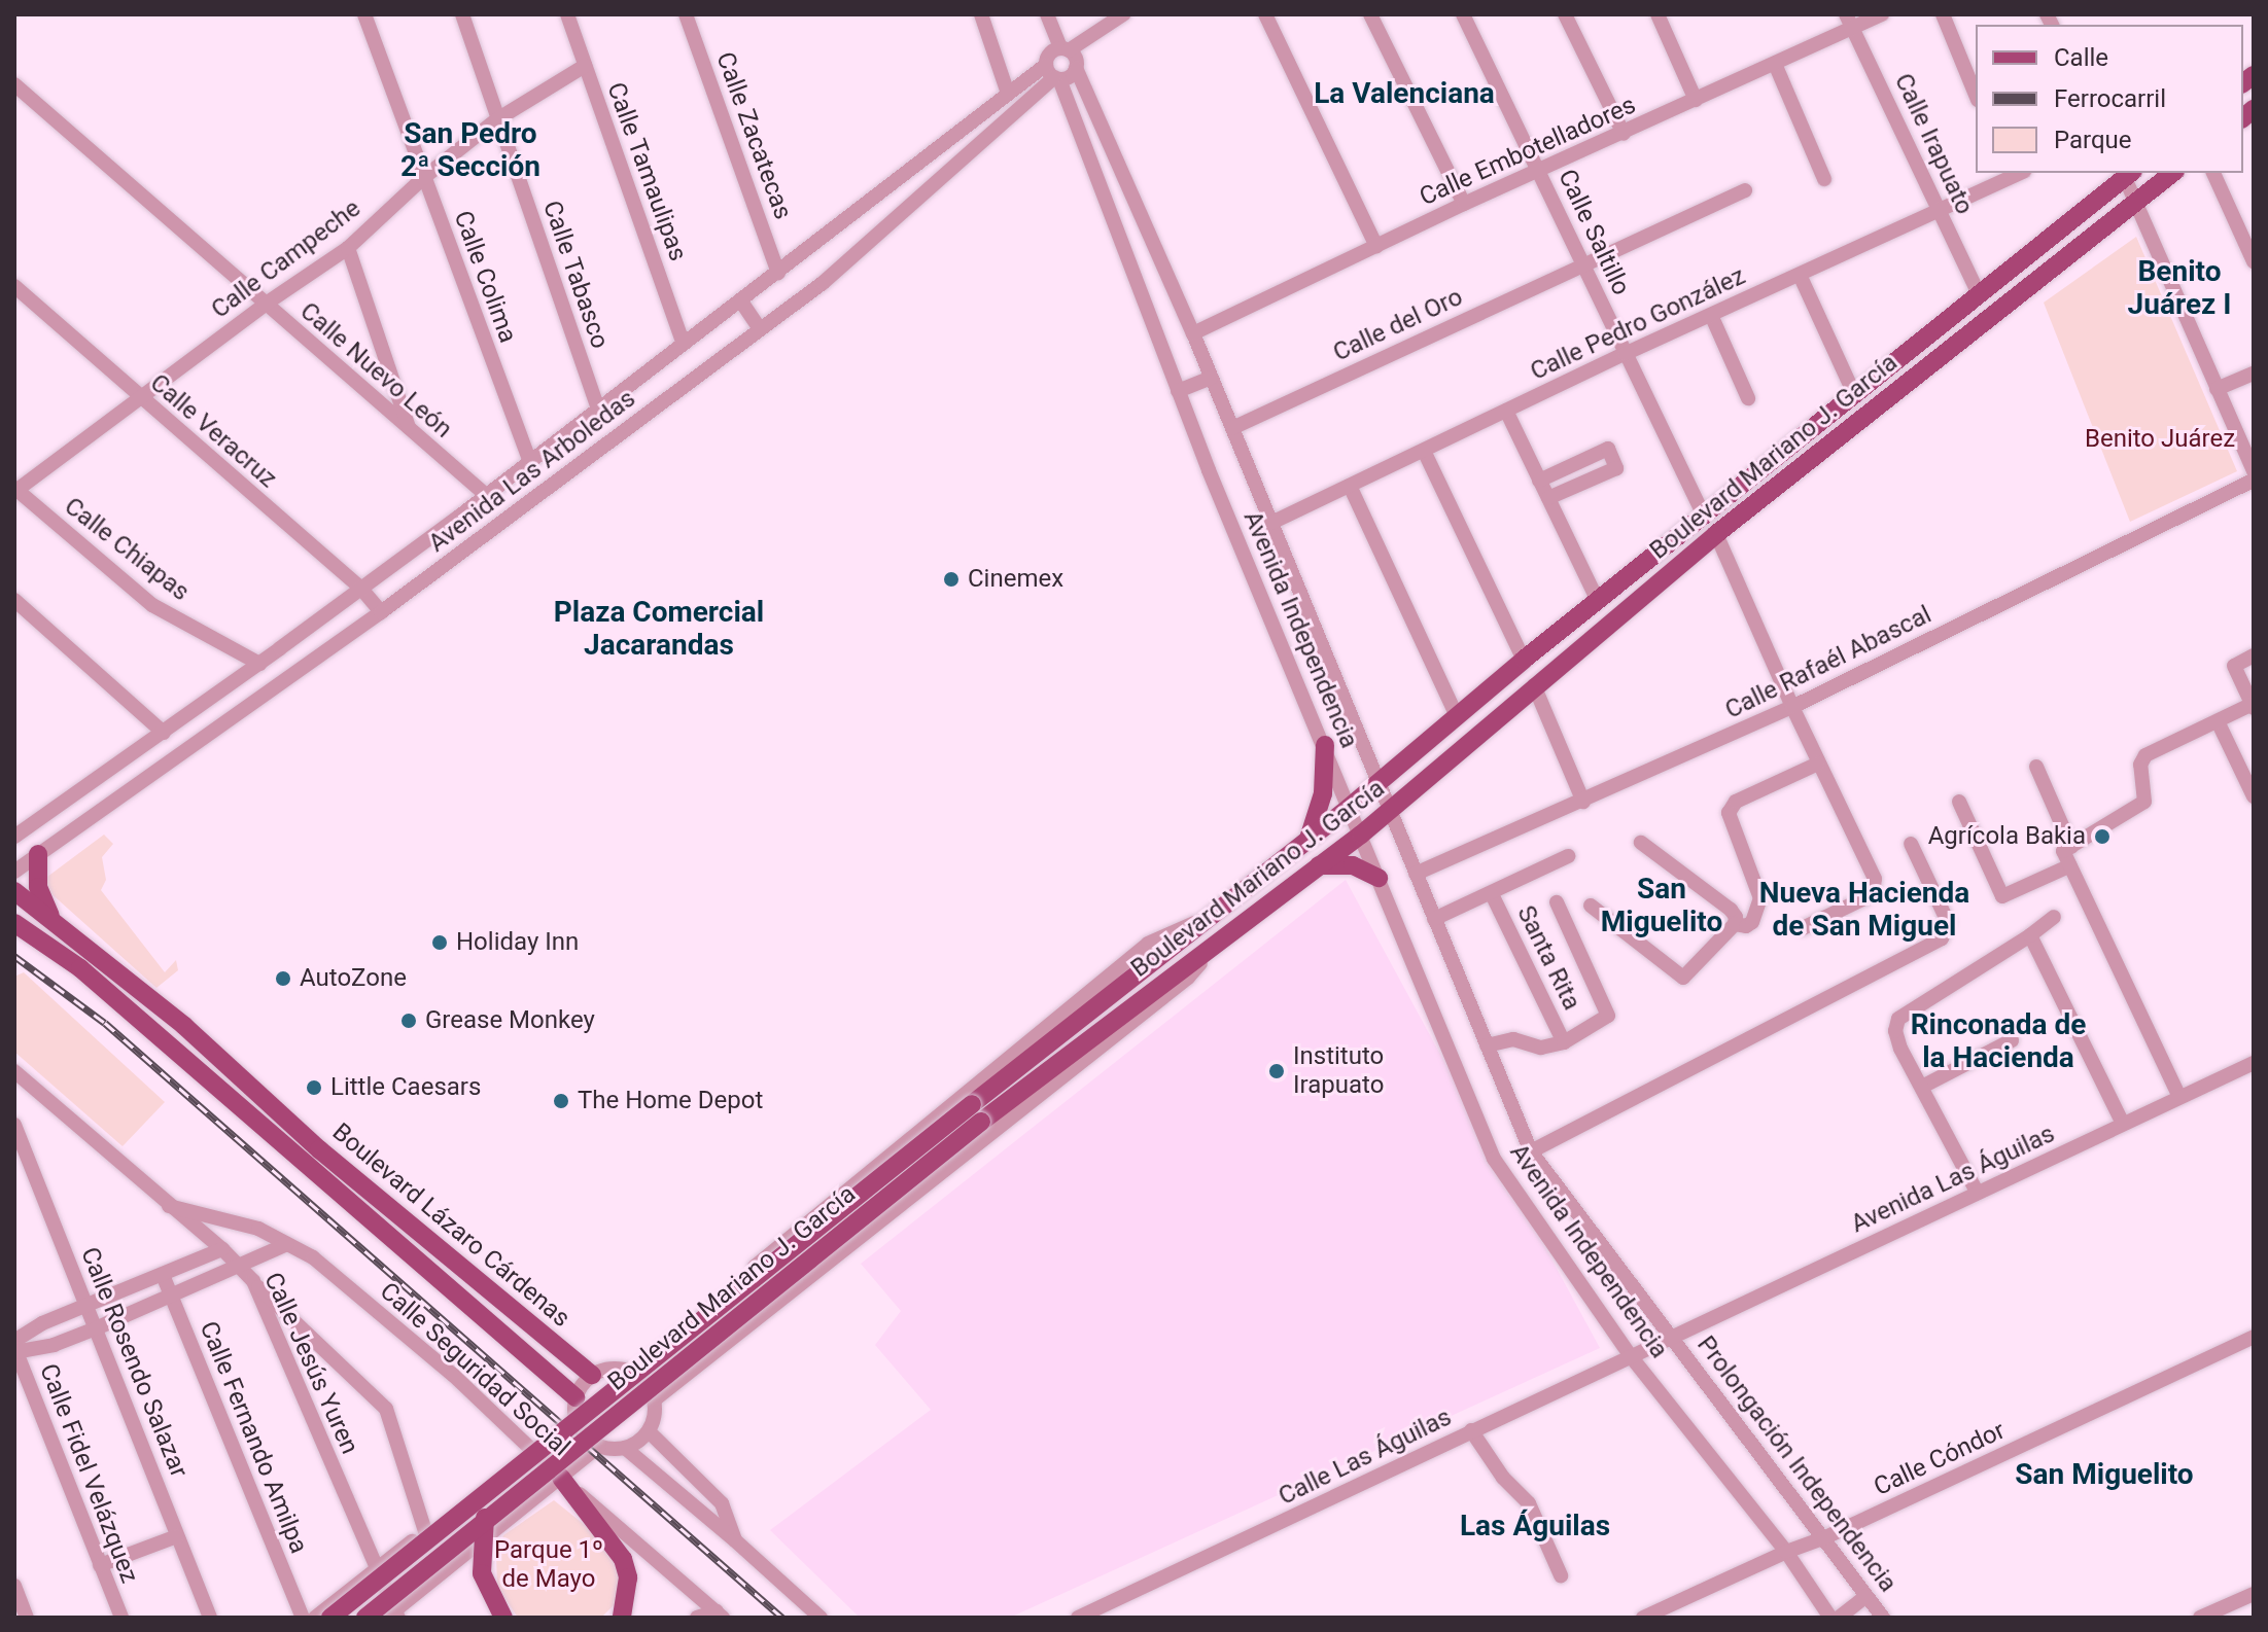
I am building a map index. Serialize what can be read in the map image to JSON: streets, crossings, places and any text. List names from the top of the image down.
{
  "streets": {
    "main road": ["Boulevard Mariano J. García", "Boulevard Lázaro Cárdenas"],
    "street": [
      "Calle Zacatecas",
      "Calle Irapuato",
      "Calle Embotelladores",
      "Calle Tamaulipas",
      "Calle Saltillo",
      "Calle Campeche",
      "Calle Tabasco",
      "Calle Colima",
      "Calle Pedro González",
      "Calle del Oro",
      "Calle Nuevo León",
      "Calle Veracruz",
      "Avenida Las Arboledas",
      "Calle Chiapas",
      "Avenida Independencia",
      "Calle Rafaél Abascal",
      "Santa Rita",
      "Avenida Las Águilas",
      "Calle Rosendo Salazar",
      "Calle Jesús Yuren",
      "Calle Seguridad Social",
      "Calle Fernando Amilpa",
      "Calle Las Águilas",
      "Calle Cóndor",
      "Prolongación Independencia",
      "Calle Fidel Velázquez"
    ]
  },
  "crossings": [
    ["Calle Zacatecas", "Avenida Las Arboledas"],
    ["Calle Irapuato", "Calle Embotelladores"],
    ["Calle Irapuato", "Calle Pedro González"],
    ["Calle Irapuato", "Boulevard Mariano J. García"],
    ["Calle Embotelladores", "Calle Saltillo"],
    ["Calle Embotelladores", "Avenida Independencia"],
    ["Calle Tamaulipas", "Calle Campeche"],
    ["Calle Tamaulipas", "Avenida Las Arboledas"],
    ["Calle Saltillo", "Calle Pedro González"],
    ["Calle Saltillo", "Calle del Oro"],
    ["Calle Saltillo", "Boulevard Mariano J. García"],
    ["Calle Campeche", "Calle Tabasco"],
    ["Calle Campeche", "Calle Colima"],
    ["Calle Campeche", "Calle Nuevo León"],
    ["Calle Campeche", "Calle Veracruz"],
    ["Calle Campeche", "Calle Chiapas"],
    ["Calle Tabasco", "Avenida Las Arboledas"],
    ["Calle Colima", "Avenida Las Arboledas"],
    ["Calle Pedro González", "Avenida Independencia"],
    ["Calle del Oro", "Avenida Independencia"],
    ["Calle Nuevo León", "Avenida Las Arboledas"],
    ["Calle Veracruz", "Avenida Las Arboledas"],
    ["Boulevard Mariano J. García", "Avenida Independencia"],
    ["Avenida Las Arboledas", "Calle Chiapas"],
    ["Avenida Las Arboledas", "Avenida Independencia"],
    ["Avenida Independencia", "Calle Rafaél Abascal"],
    ["Avenida Independencia", "Avenida Las Águilas"],
    ["Avenida Independencia", "Calle Las Águilas"],
    ["Avenida Independencia", "Calle Cóndor"],
    ["Avenida Independencia", "Prolongación Independencia"],
    ["Avenida Las Águilas", "Calle Las Águilas"],
    ["Avenida Las Águilas", "Prolongación Independencia"],
    ["Calle Jesús Yuren", "Calle Seguridad Social"],
    ["Calle Las Águilas", "Prolongación Independencia"],
    ["Calle Cóndor", "Prolongación Independencia"]
  ],
  "districts": [
    "La Valenciana",
    "San Pedro 2ª Sección",
    "Benito Juárez I",
    "Plaza Comercial Jacarandas",
    "San Miguelito",
    "Nueva Hacienda de San Miguel",
    "Rinconada de la Hacienda",
    "San Miguelito",
    "Las Águilas"
  ],
  "parks": ["Benito Juárez", "Parque 1º de Mayo"],
  "places": [
    "Cinemex",
    "Agrícola Bakia",
    "Holiday Inn",
    "AutoZone",
    "Grease Monkey",
    "Instituto Irapuato",
    "Little Caesars",
    "The Home Depot"
  ],
  "legend": ["Calle", "Ferrocarril", "Parque"]
}
